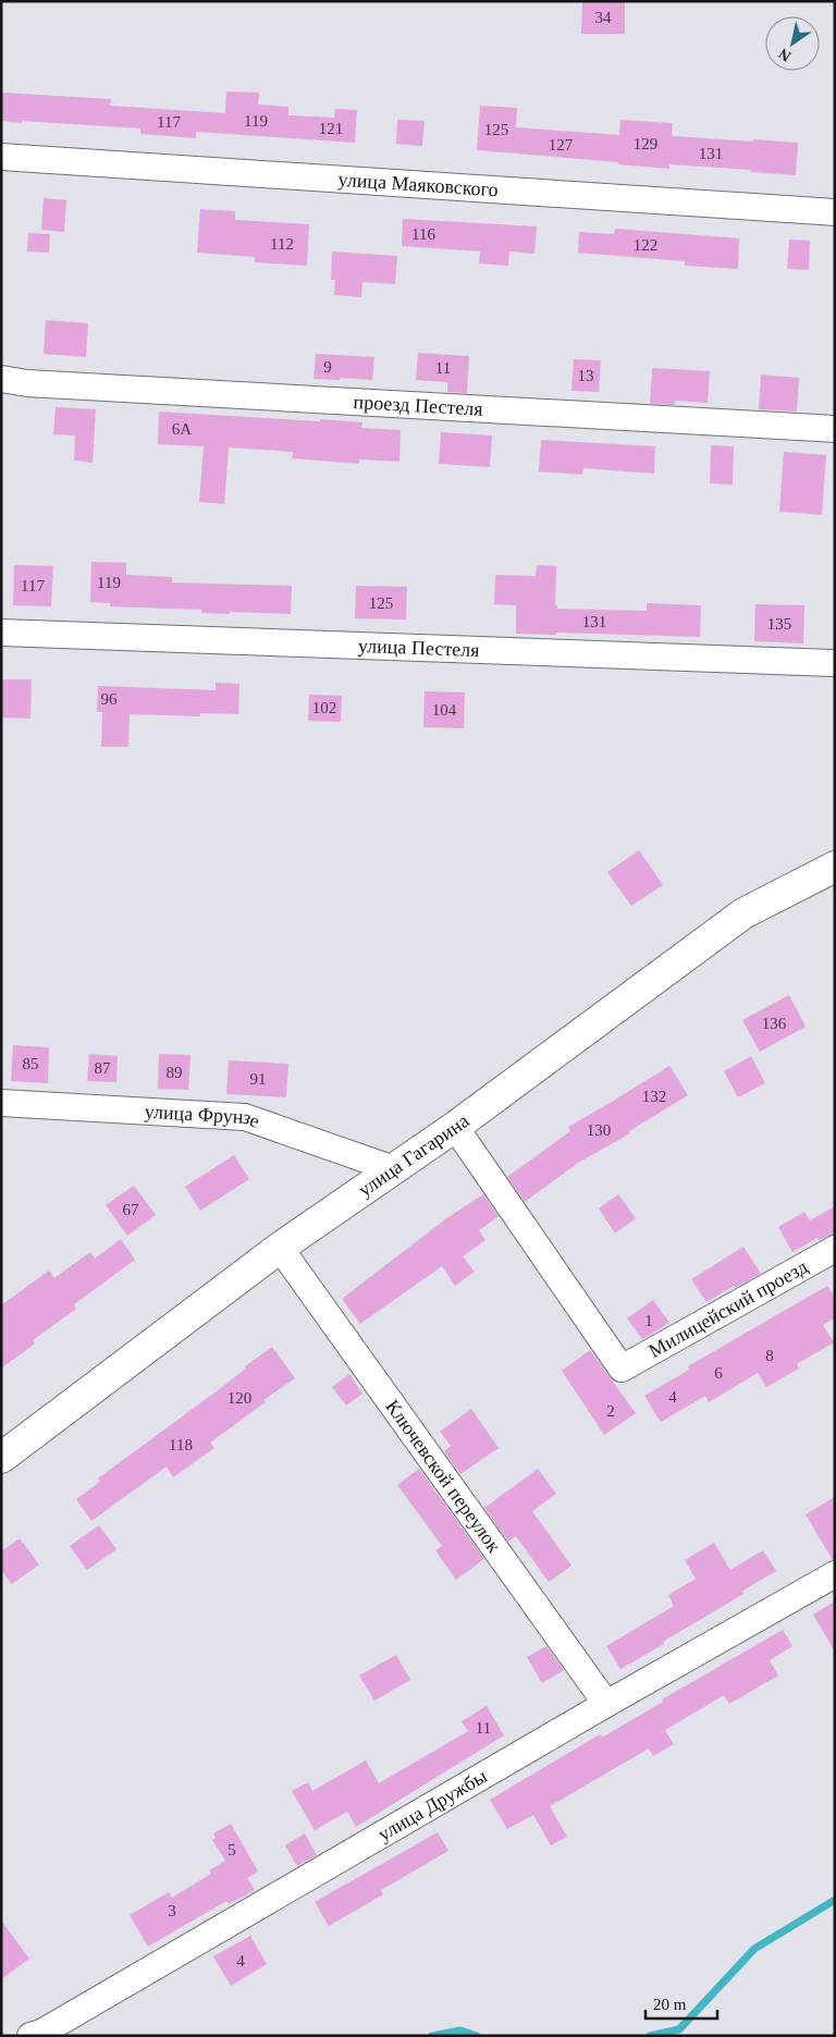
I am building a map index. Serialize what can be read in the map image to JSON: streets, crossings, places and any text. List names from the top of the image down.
{
  "streets": {
    "main road": ["улица Гагарина"],
    "street": [
      "улица Маяковского",
      "проезд Пестеля",
      "улица Пестеля",
      "улица Фрунзе",
      "Милицейский проезд",
      "Ключевской переулок",
      "улица Дружбы"
    ]
  },
  "crossings": [
    ["улица Фрунзе", "улица Гагарина"],
    ["улица Гагарина", "Милицейский проезд"],
    ["улица Гагарина", "Ключевской переулок"],
    ["Ключевской переулок", "улица Дружбы"]
  ],
  "house_numbers": [
    "34",
    "119",
    "117",
    "121",
    "125",
    "129",
    "127",
    "131",
    "116",
    "112",
    "122",
    "9",
    "11",
    "13",
    "6А",
    "119",
    "117",
    "125",
    "131",
    "135",
    "96",
    "102",
    "104",
    "136",
    "85",
    "87",
    "89",
    "91",
    "132",
    "130",
    "67",
    "1",
    "8",
    "6",
    "4",
    "120",
    "2",
    "118",
    "11",
    "5",
    "3",
    "4"
  ],
  "scale_bar": "20 m",
  "north": "bottom left"
}
